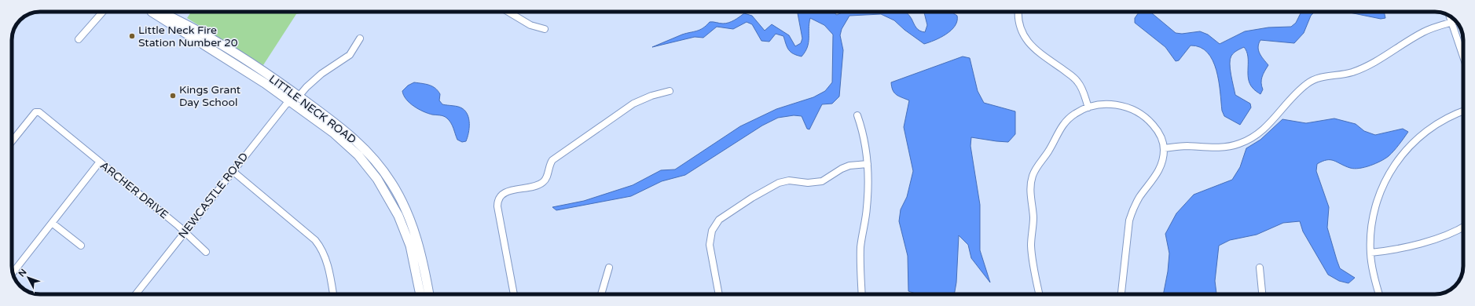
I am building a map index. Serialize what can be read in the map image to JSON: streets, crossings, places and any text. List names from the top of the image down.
{
  "streets": {
    "street": ["LITTLE NECK ROAD", "ARCHER DRIVE", "NEWCASTLE ROAD"]
  },
  "crossings": [
    ["LITTLE NECK ROAD", "NEWCASTLE ROAD"],
    ["ARCHER DRIVE", "NEWCASTLE ROAD"]
  ],
  "places": ["Little Neck Fire Station Number 20", "Kings Grant Day School"],
  "north": "top left"
}
